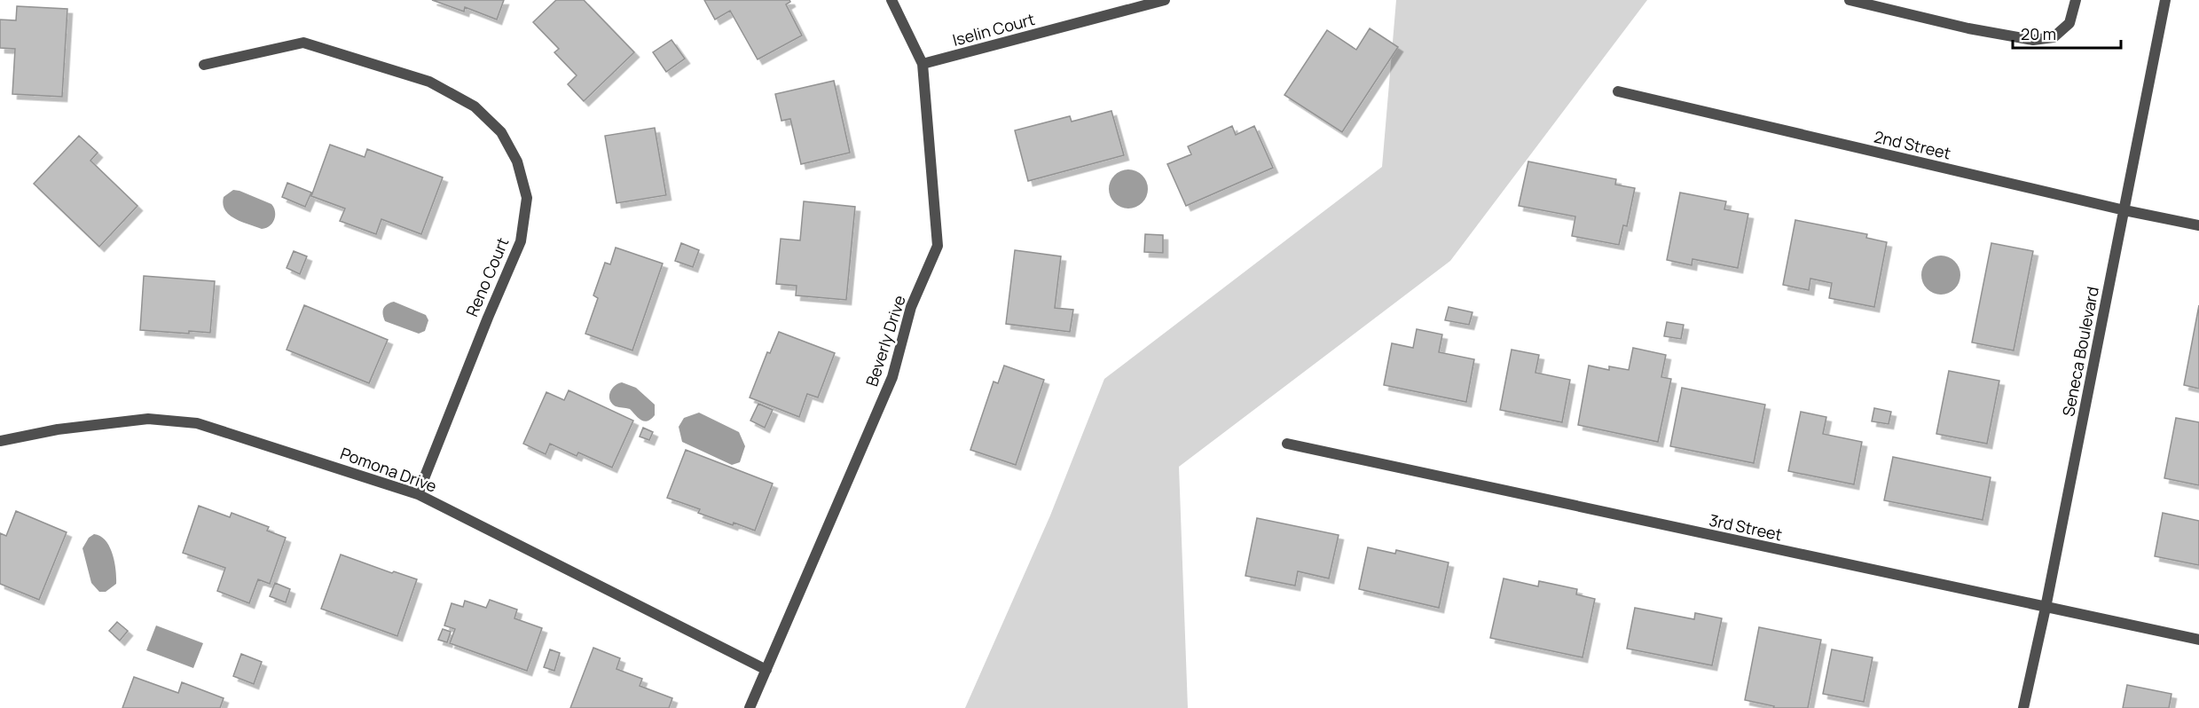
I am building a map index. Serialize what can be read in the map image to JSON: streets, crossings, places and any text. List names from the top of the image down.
{
  "streets": {
    "street": [
      "Iselin Court",
      "2nd Street",
      "Reno Court",
      "Beverly Drive",
      "Seneca Boulevard",
      "Pomona Drive",
      "3rd Street"
    ]
  },
  "crossings": [
    ["Iselin Court", "Beverly Drive"],
    ["2nd Street", "Seneca Boulevard"],
    ["Reno Court", "Pomona Drive"],
    ["Beverly Drive", "Pomona Drive"],
    ["Seneca Boulevard", "3rd Street"]
  ],
  "scale_bar": "20 m"
}
